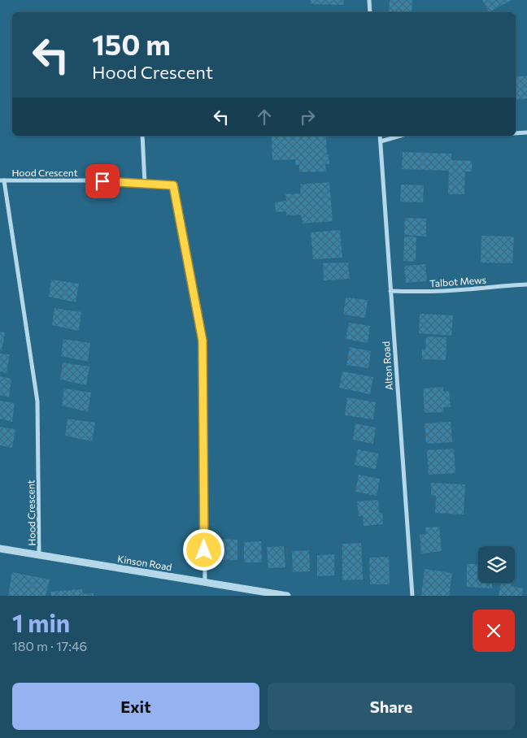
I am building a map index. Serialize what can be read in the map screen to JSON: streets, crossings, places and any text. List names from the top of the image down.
{
  "streets": {
    "street": [
      "Hood Crescent",
      "Talbot Mews",
      "Alton Road",
      "Kinson Road"
    ]
  },
  "crossings": [
    ["Hood Crescent", "Kinson Road"],
    ["Talbot Mews", "Alton Road"]
  ],
  "page": {
    "turn": ["150 m", "Hood Crescent"],
    "heading": ["1 min", "180 m · 17:46"],
    "buttons": ["Exit", "Share"]
  }
}
